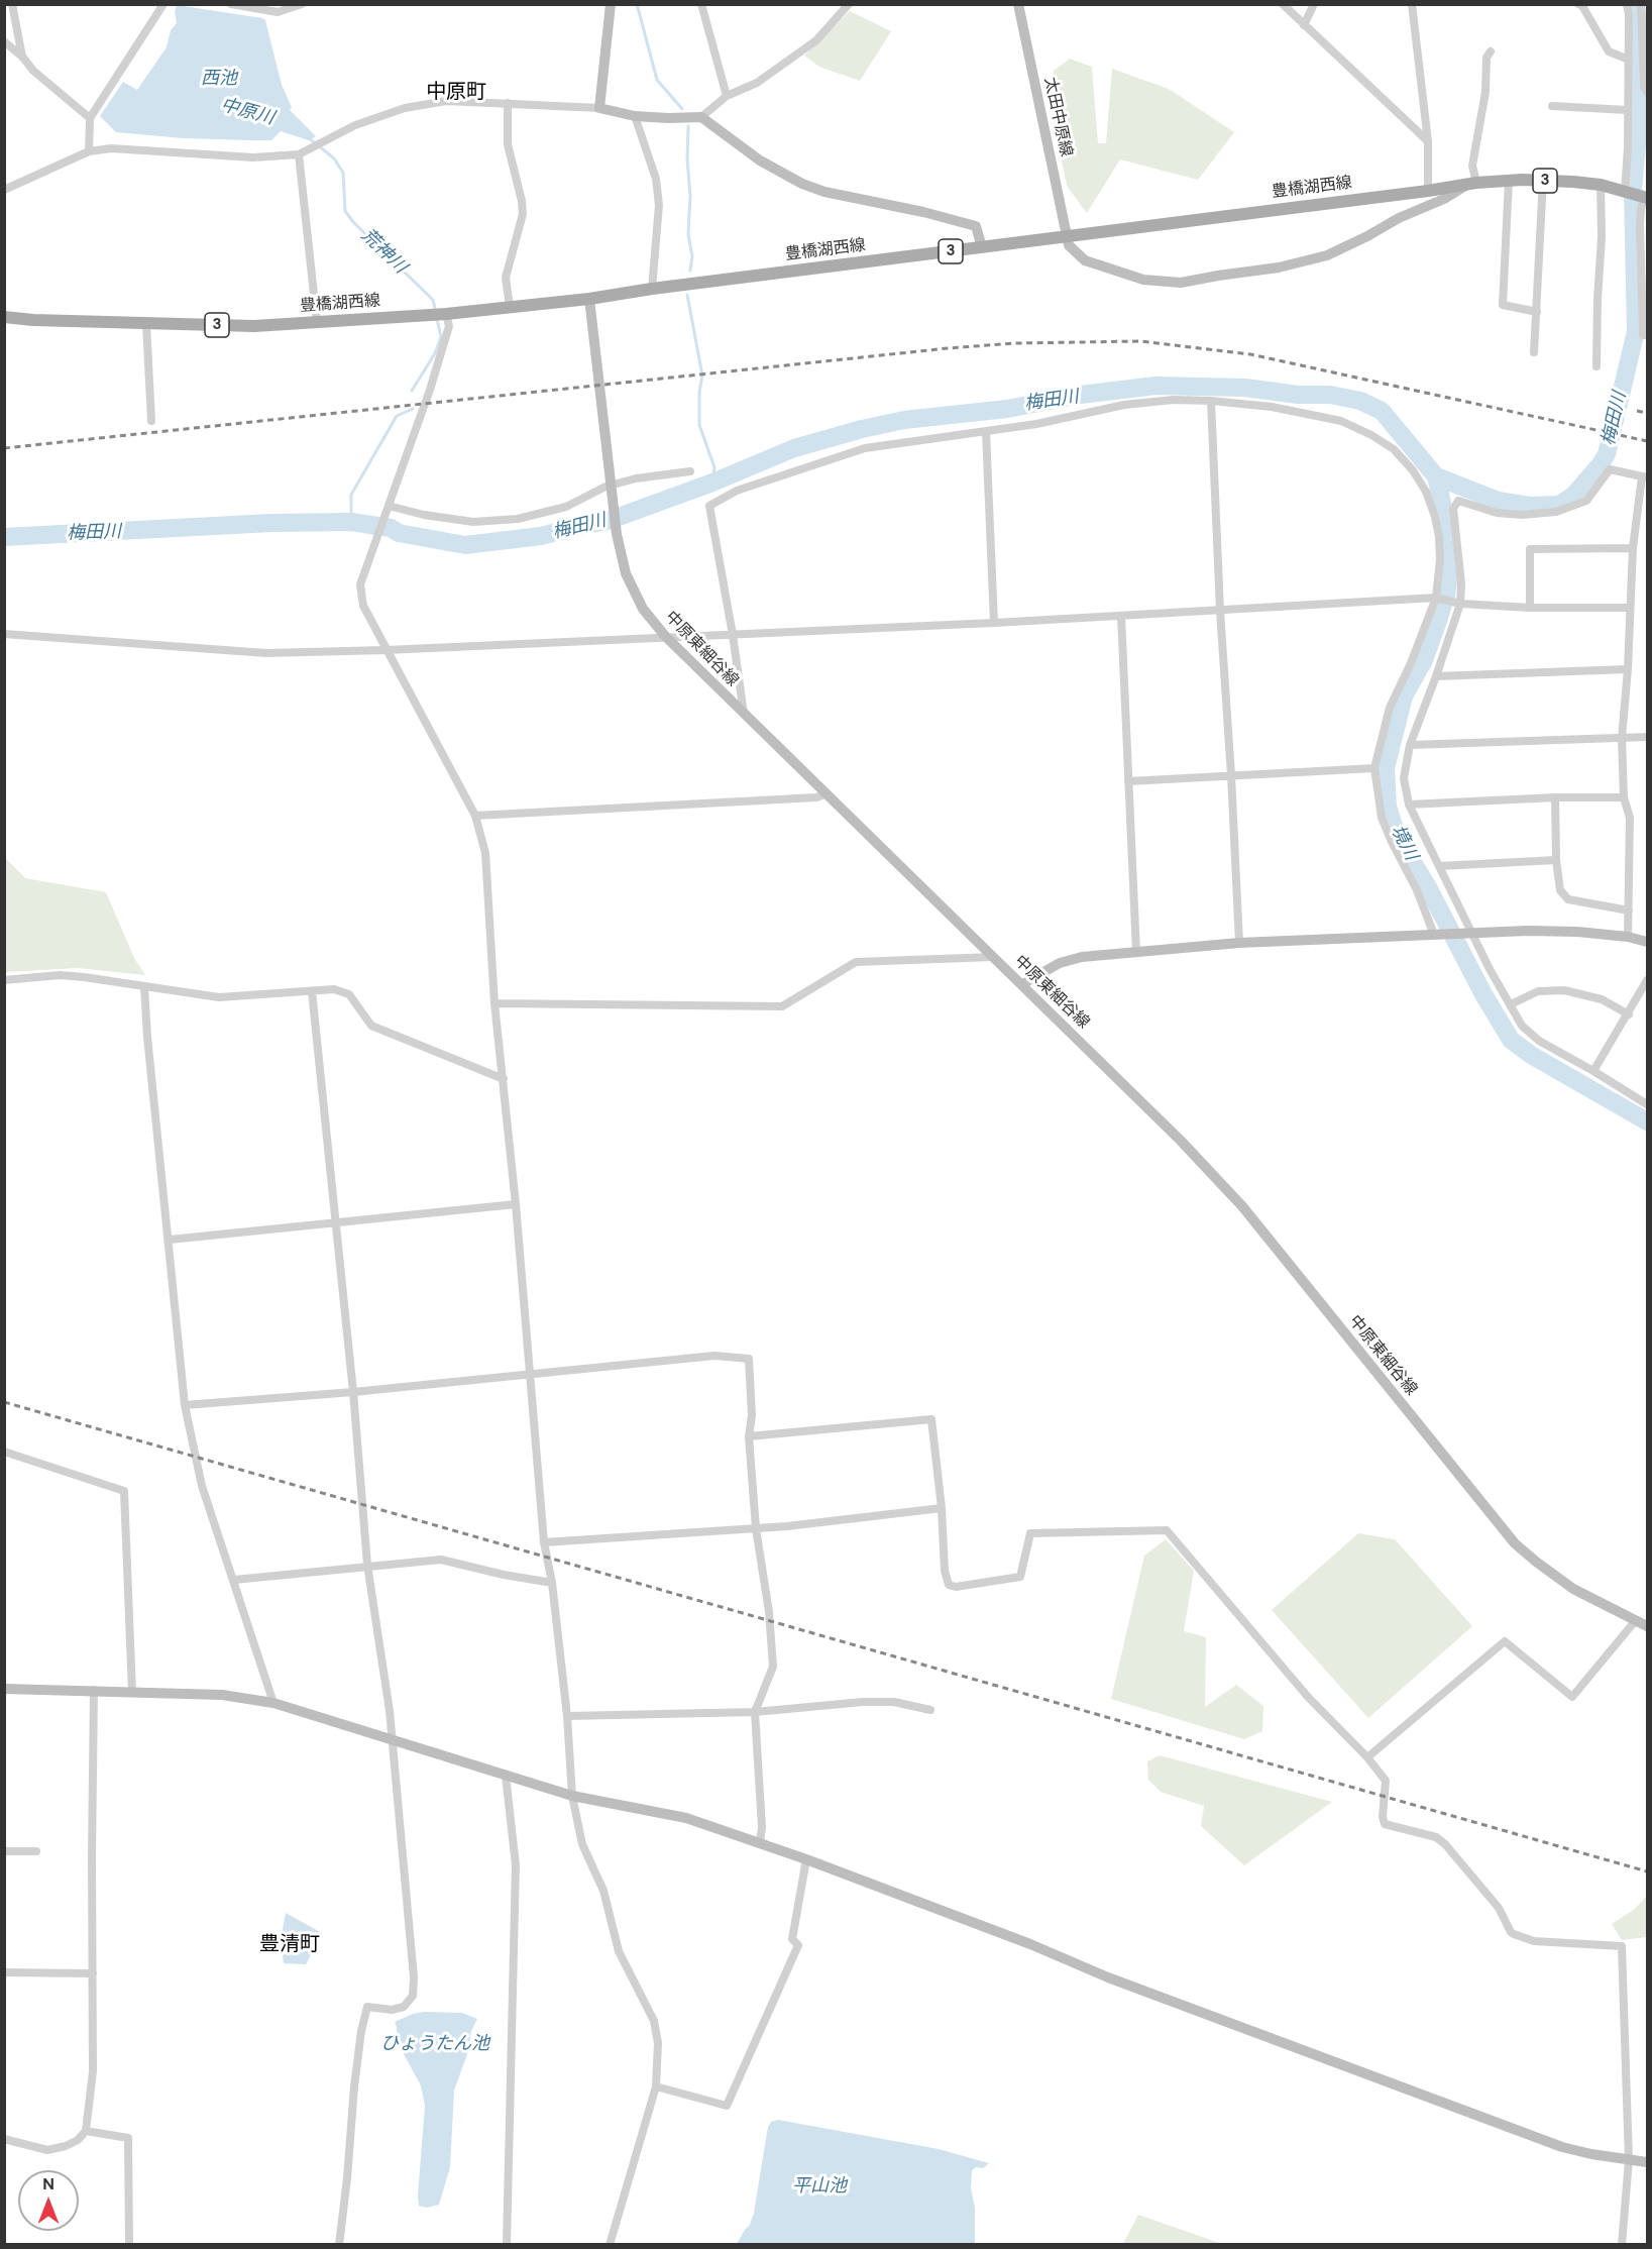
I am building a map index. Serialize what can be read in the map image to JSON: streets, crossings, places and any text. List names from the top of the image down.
{
  "streets": {
    "main road": ["3", "豊橋湖西線"],
    "street": ["太田中原線", "中原東細谷線"]
  },
  "crossings": [
    ["太田中原線", "豊橋湖西線"],
    ["豊橋湖西線", "中原東細谷線"]
  ],
  "districts": ["中原町", "豊清町"],
  "water": [
    "西池",
    "中原川",
    "荒神川",
    "梅田川",
    "境川",
    "ひょうたん池",
    "平山池"
  ],
  "north": "top"
}
